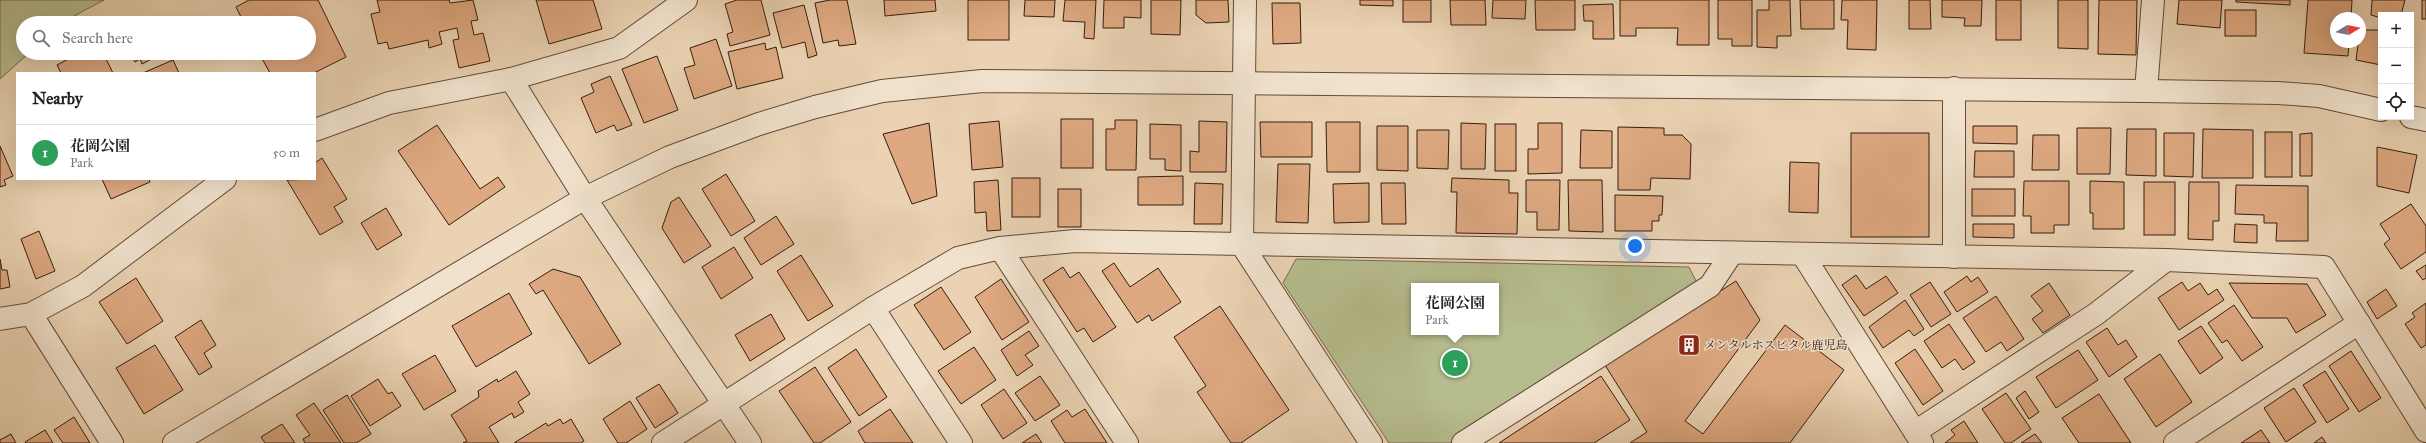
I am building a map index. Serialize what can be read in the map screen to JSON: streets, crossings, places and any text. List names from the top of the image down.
{
  "places": {
    "building": ["メンタルホスピタル鹿児島"]
  },
  "north": "right",
  "page": {
    "map_buttons": ["+", "−"],
    "search": "Search here",
    "heading": "Nearby",
    "list": [
      {
        "mark": "1",
        "name": "花岡公園",
        "note": "Park",
        "value": "50 m"
      }
    ],
    "popup": ["花岡公園", "Park"],
    "pins": "1"
  }
}
